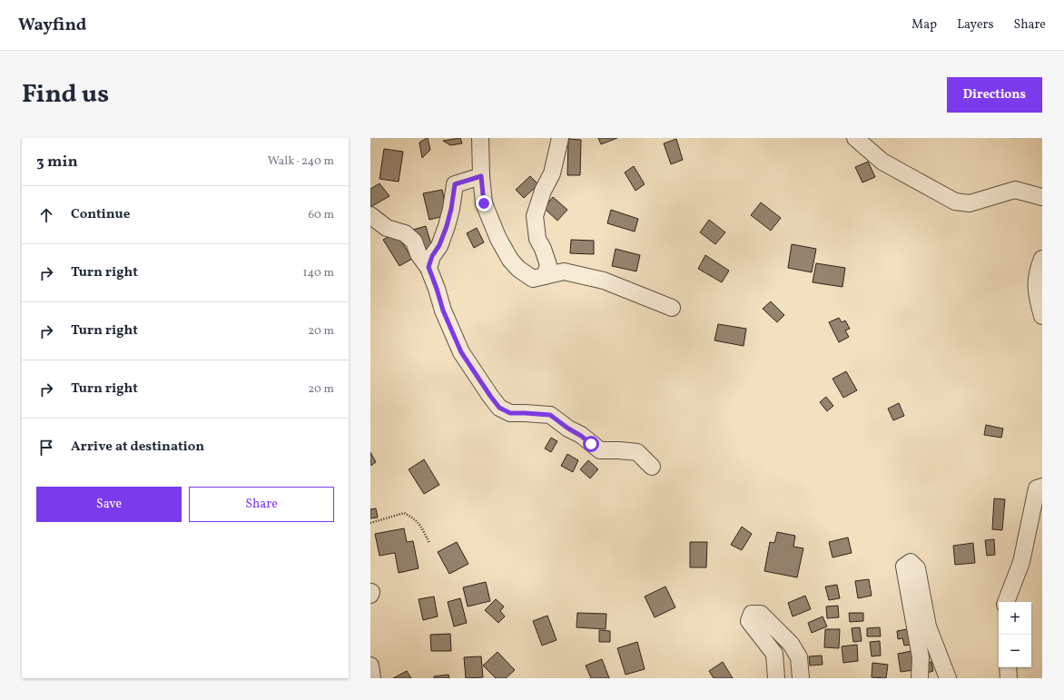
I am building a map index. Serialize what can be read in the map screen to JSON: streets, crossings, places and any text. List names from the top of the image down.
{
  "page": {
    "header": "Wayfind",
    "nav": ["Map", "Layers", "Share"],
    "title": "Find us",
    "buttons": [
      "Directions",
      ["Save", "Share"]
    ],
    "heading": ["3 min", "Walk · 240 m"],
    "list": [
      ["Continue", "60 m"],
      ["Turn right", "140 m"],
      ["Turn right", "20 m"],
      ["Turn right", "20 m"],
      "Arrive at destination"
    ],
    "map_buttons": ["+", "−"]
  }
}
